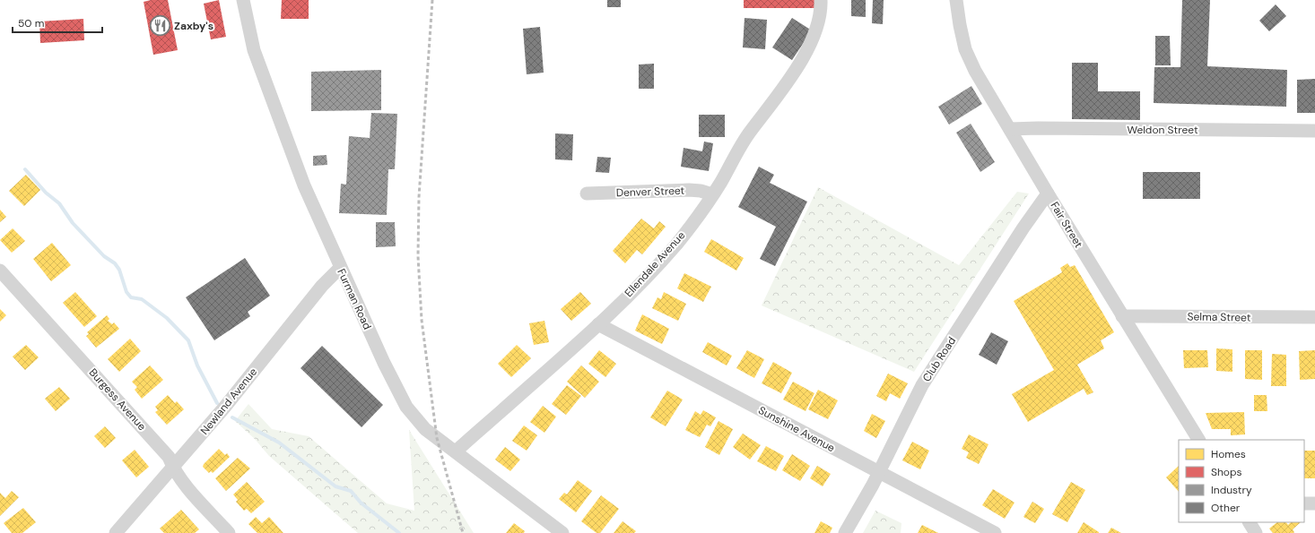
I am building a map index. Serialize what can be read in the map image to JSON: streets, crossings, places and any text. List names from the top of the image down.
{
  "streets": {
    "street": [
      "Weldon Street",
      "Denver Street",
      "Fair Street",
      "Ellendale Avenue",
      "Furman Road",
      "Selma Street",
      "Club Road",
      "Burgess Avenue",
      "Newland Avenue",
      "Sunshine Avenue"
    ]
  },
  "crossings": [
    ["Weldon Street", "Fair Street"],
    ["Denver Street", "Ellendale Avenue"],
    ["Fair Street", "Selma Street"],
    ["Fair Street", "Club Road"],
    ["Ellendale Avenue", "Furman Road"],
    ["Ellendale Avenue", "Sunshine Avenue"],
    ["Furman Road", "Newland Avenue"],
    ["Club Road", "Sunshine Avenue"],
    ["Burgess Avenue", "Newland Avenue"]
  ],
  "places": {
    "restaurant": ["Zaxby's"]
  },
  "legend": [
    "Homes",
    "Shops",
    "Industry",
    "Other"
  ],
  "scale_bar": "50 m"
}
